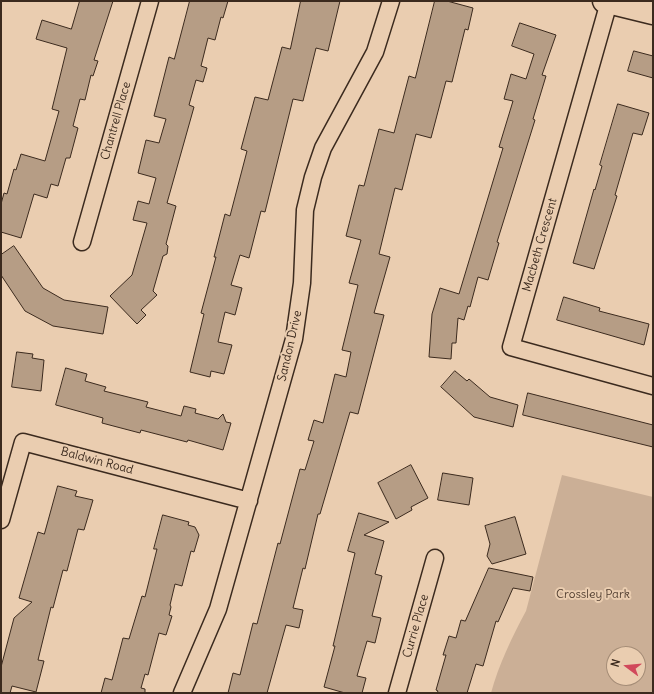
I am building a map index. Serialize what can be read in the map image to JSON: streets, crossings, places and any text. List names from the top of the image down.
{
  "streets": {
    "street": [
      "Chantrell Place",
      "Macbeth Crescent",
      "Sandon Drive",
      "Baldwin Road",
      "Currie Place"
    ]
  },
  "crossings": [
    ["Sandon Drive", "Baldwin Road"]
  ],
  "parks": ["Crossley Park"],
  "north": "left"
}
